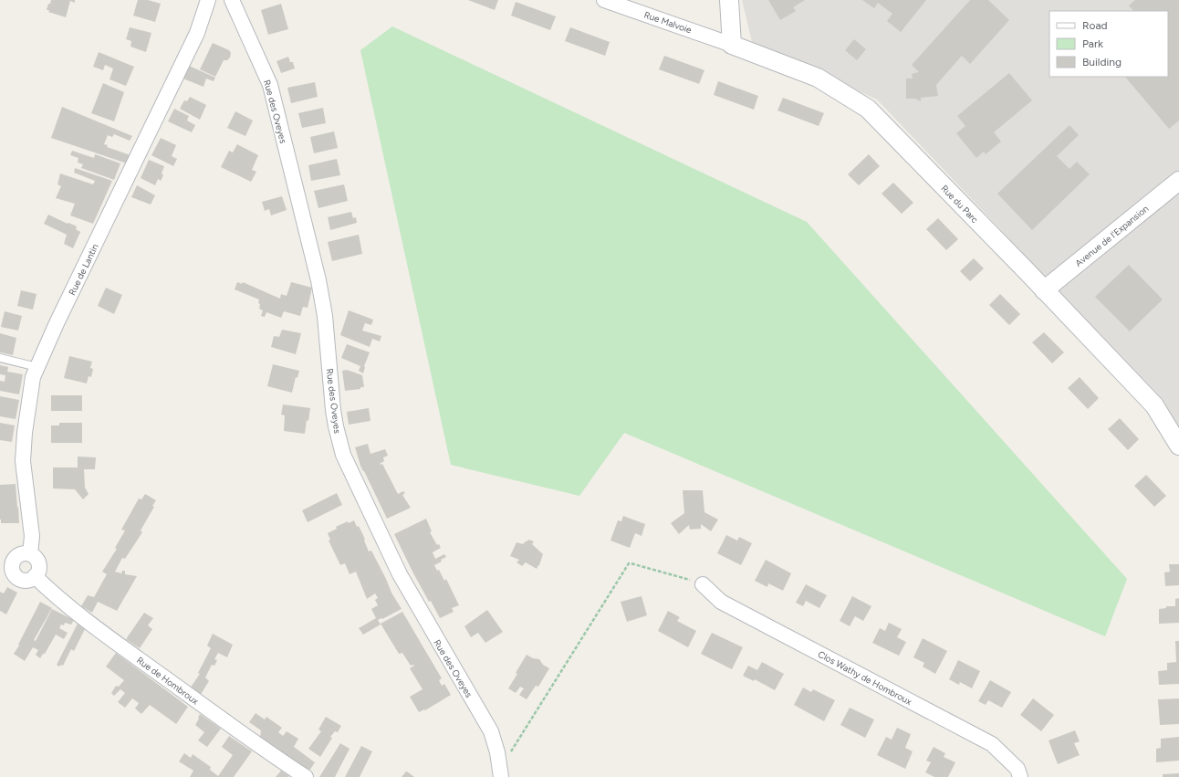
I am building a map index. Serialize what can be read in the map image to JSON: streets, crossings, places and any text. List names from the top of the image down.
{
  "streets": {
    "street": [
      "Rue Malvoie",
      "Rue des Oveyes",
      "Rue du Parc",
      "Avenue de l'Expansion",
      "Rue de Lantin",
      "Clos Wathy de Hombroux",
      "Rue de Hombroux"
    ]
  },
  "crossings": [
    ["Rue Malvoie", "Rue du Parc"],
    ["Rue du Parc", "Avenue de l'Expansion"],
    ["Rue de Lantin", "Rue de Hombroux"]
  ],
  "legend": ["Road", "Park", "Building"]
}
